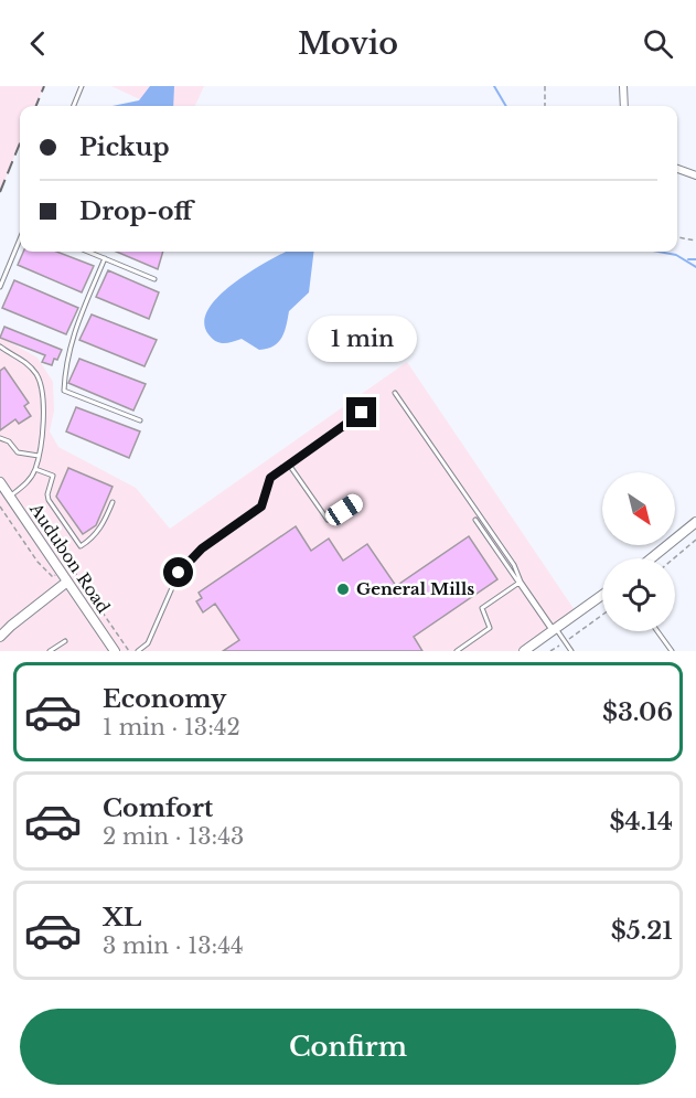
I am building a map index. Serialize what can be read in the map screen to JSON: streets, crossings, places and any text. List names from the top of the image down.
{
  "streets": {
    "street": ["Audubon Road"]
  },
  "places": ["General Mills"],
  "north": "bottom right",
  "page": {
    "header": "Movio",
    "banner": ["Pickup", "Drop-off"],
    "bubble": "1 min",
    "list": [
      {
        "name": "Economy",
        "note": "1 min · 13:42",
        "value": "$3.06"
      },
      {
        "name": "Comfort",
        "note": "2 min · 13:43",
        "value": "$4.14"
      },
      {
        "name": "XL",
        "note": "3 min · 13:44",
        "value": "$5.21"
      }
    ],
    "buttons": "Confirm"
  }
}
